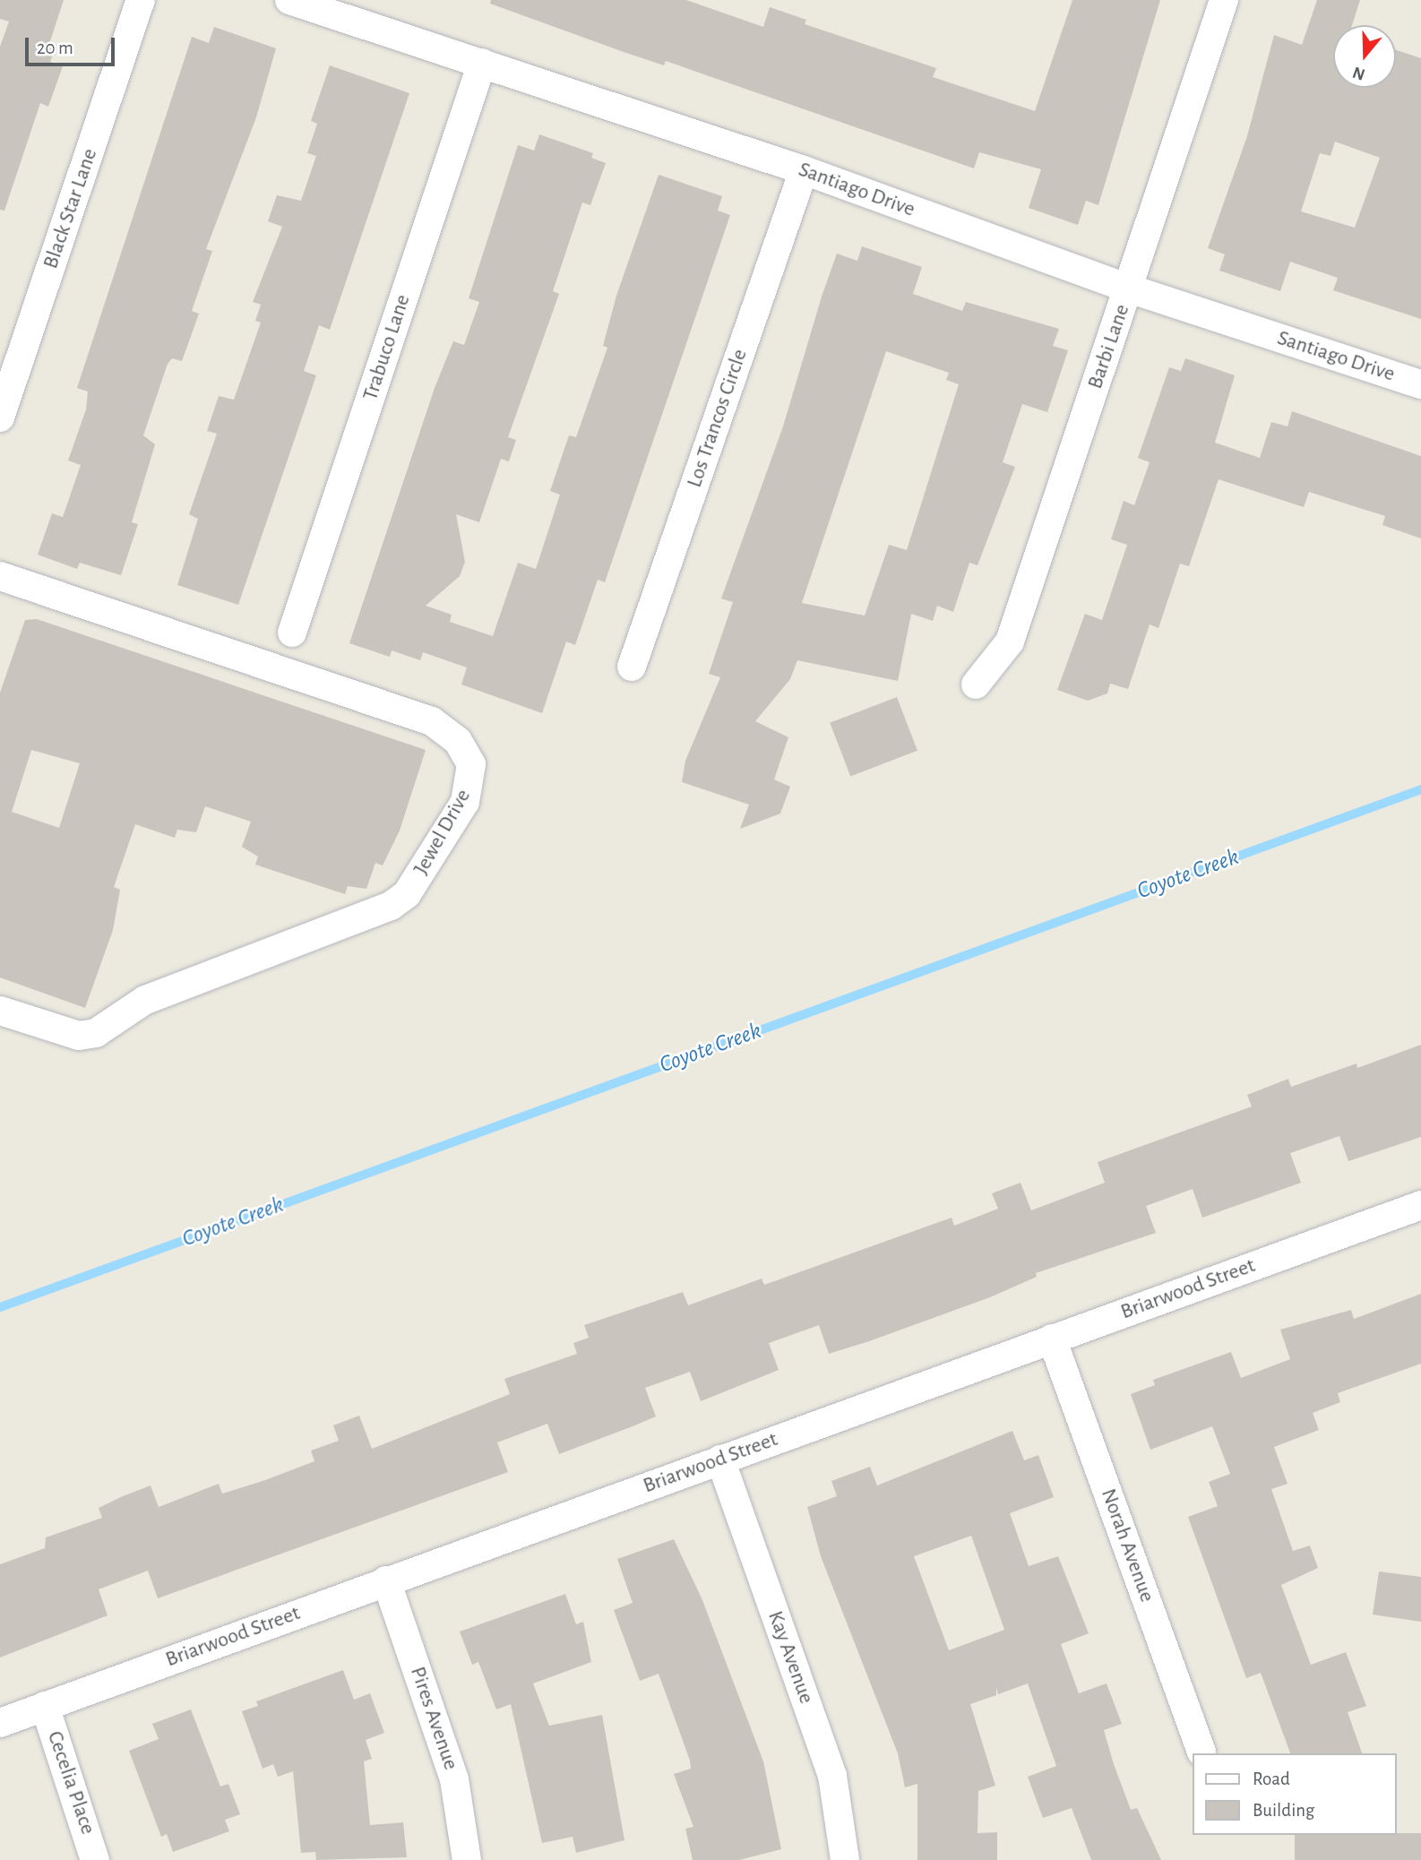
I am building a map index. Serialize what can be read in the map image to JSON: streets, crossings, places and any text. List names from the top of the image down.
{
  "streets": {
    "street": [
      "Santiago Drive",
      "Black Star Lane",
      "Barbi Lane",
      "Trabuco Lane",
      "Los Trancos Circle",
      "Jewel Drive",
      "Briarwood Street",
      "Norah Avenue",
      "Kay Avenue",
      "Pires Avenue",
      "Cecelia Place"
    ]
  },
  "crossings": [
    ["Santiago Drive", "Barbi Lane"],
    ["Santiago Drive", "Trabuco Lane"],
    ["Santiago Drive", "Los Trancos Circle"],
    ["Briarwood Street", "Norah Avenue"],
    ["Briarwood Street", "Kay Avenue"],
    ["Briarwood Street", "Pires Avenue"],
    ["Briarwood Street", "Cecelia Place"]
  ],
  "water": ["Coyote Creek"],
  "legend": ["Road", "Building"],
  "scale_bar": "20 m",
  "north": "bottom"
}
